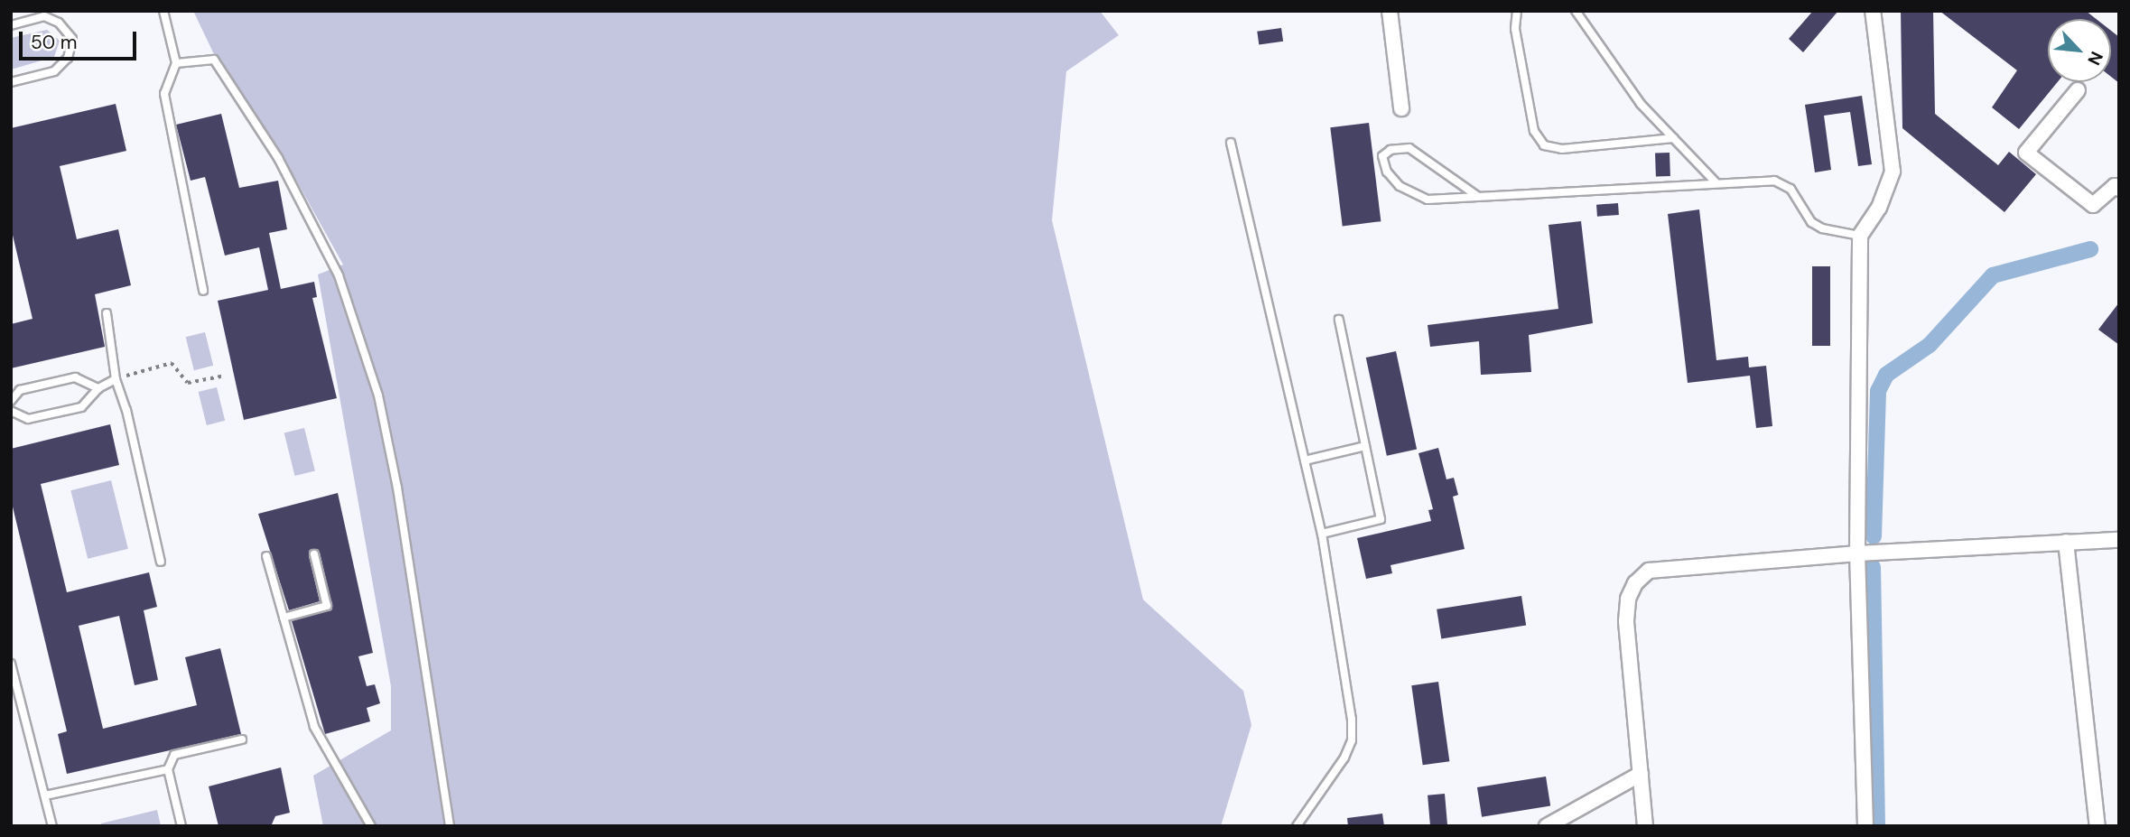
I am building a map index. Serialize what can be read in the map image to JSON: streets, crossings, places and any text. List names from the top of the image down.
{
  "scale_bar": "50 m",
  "north": "bottom right"
}
